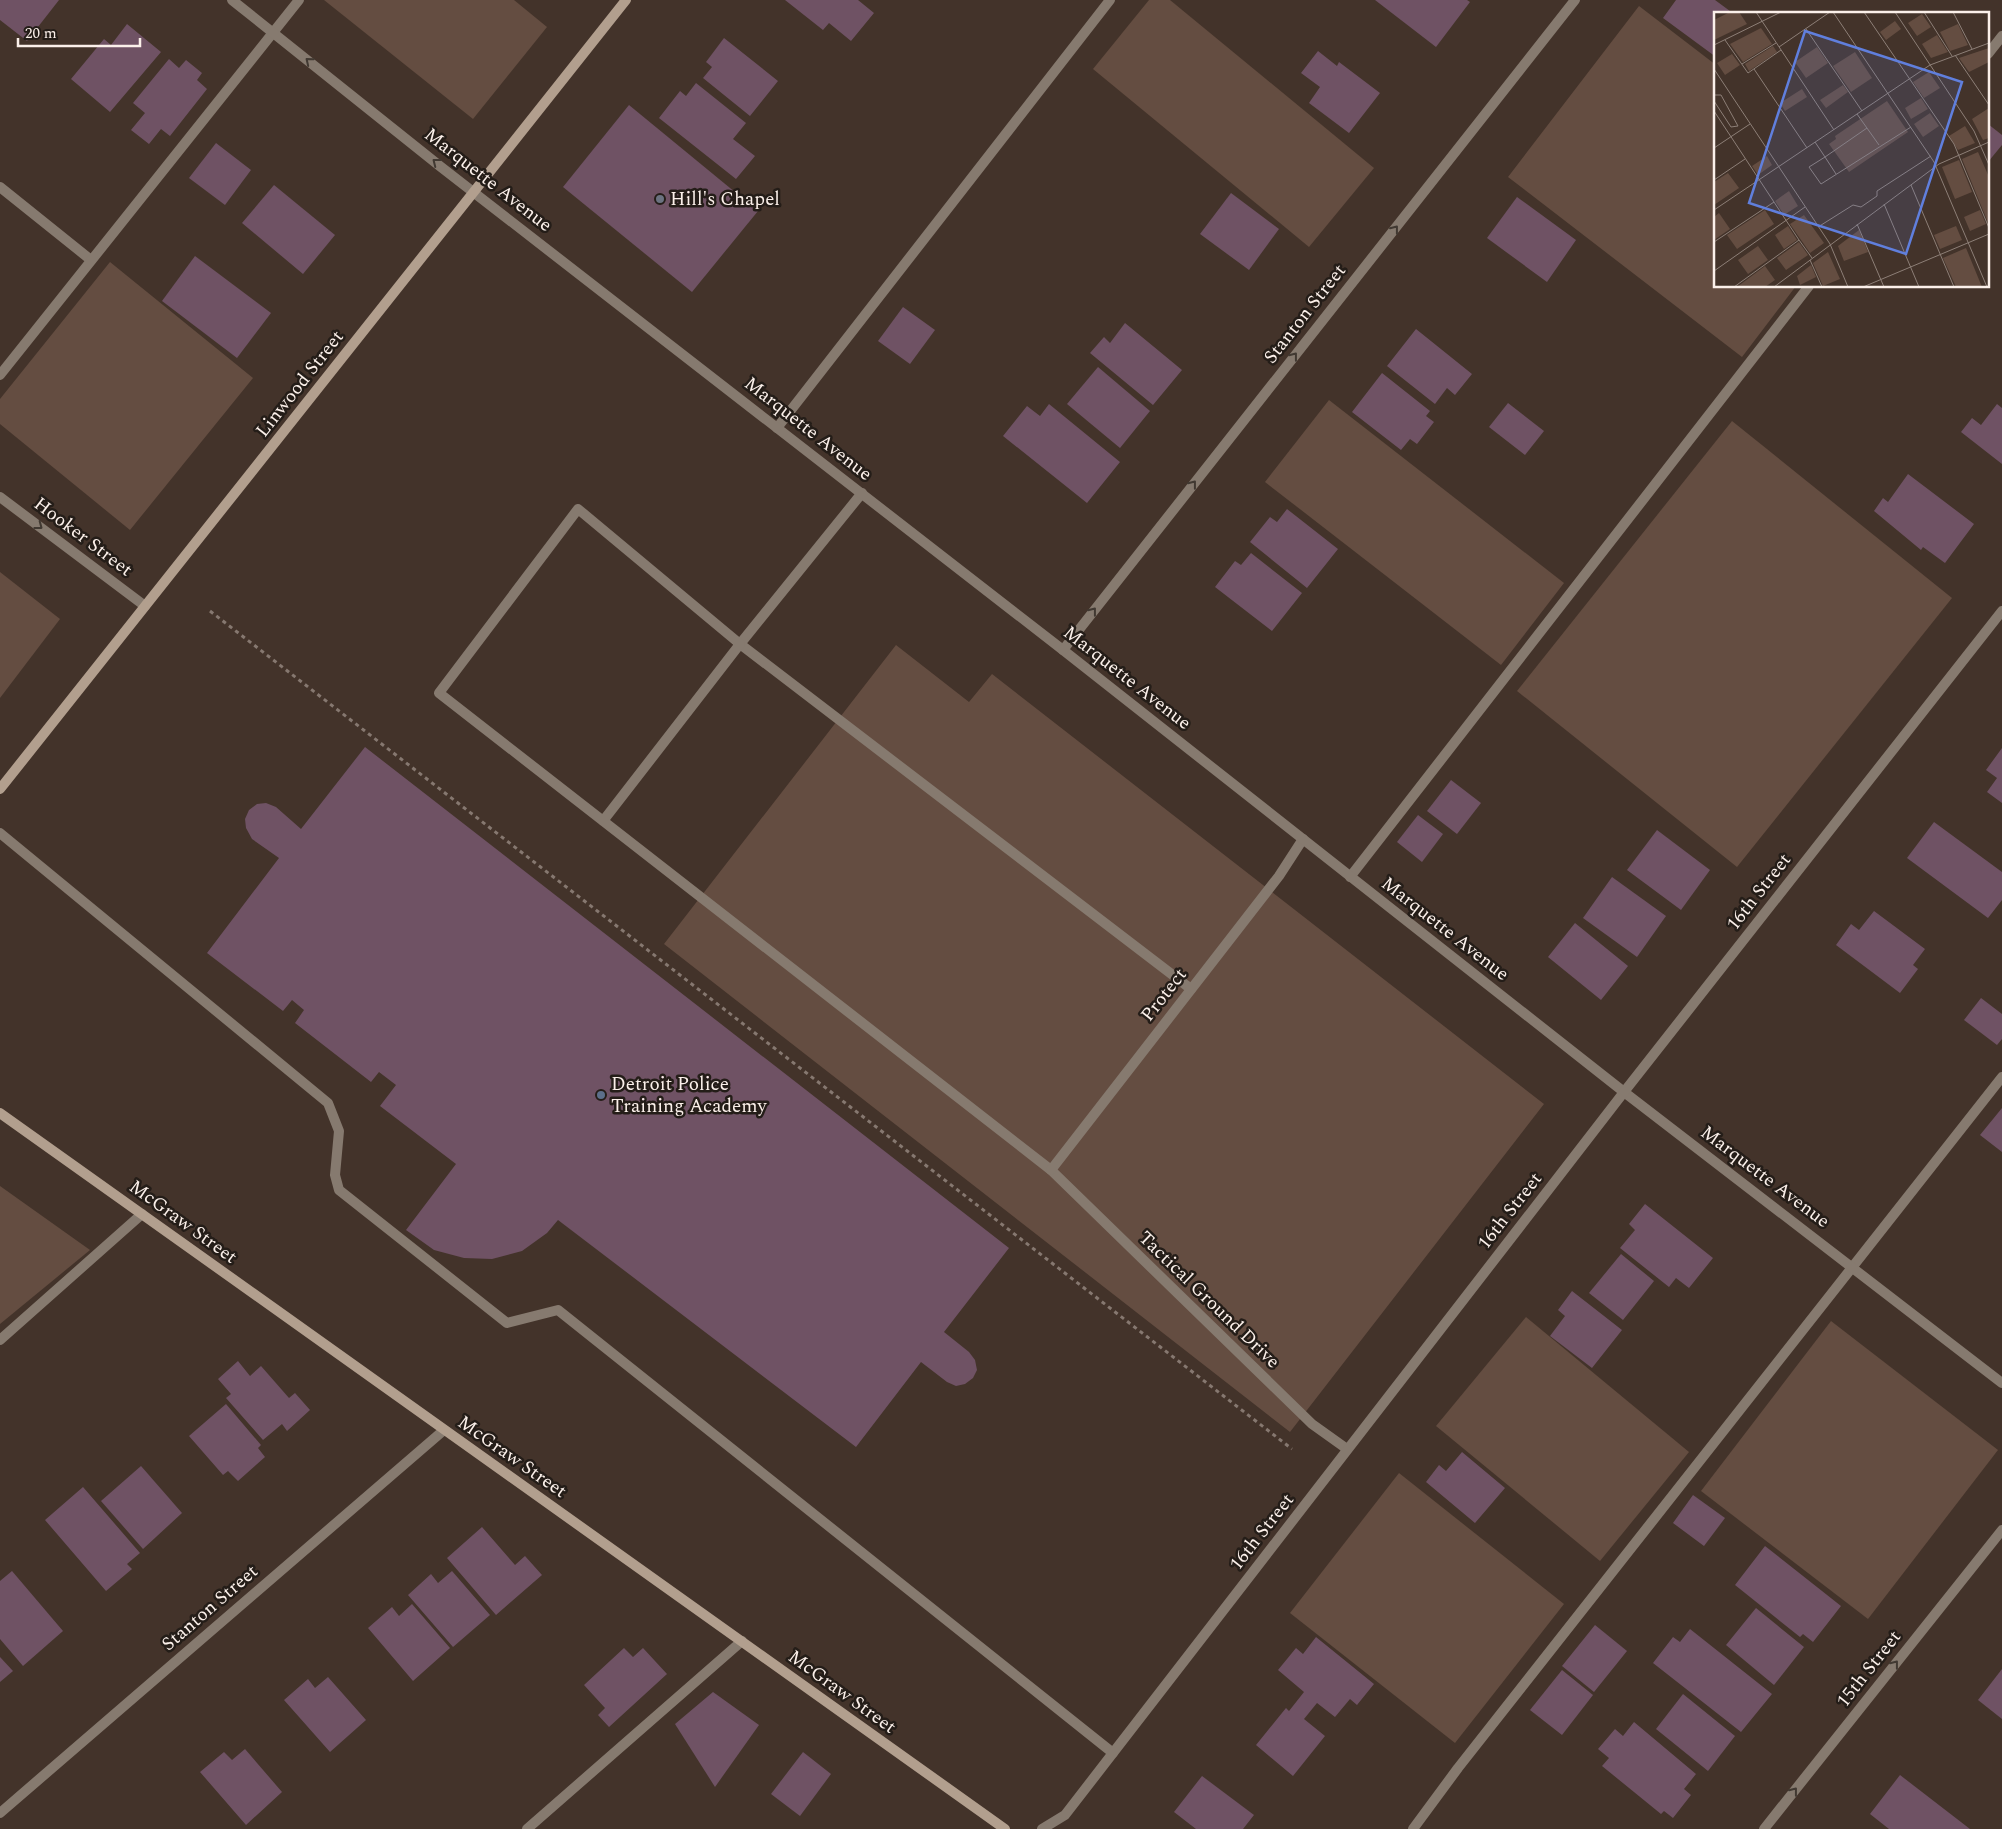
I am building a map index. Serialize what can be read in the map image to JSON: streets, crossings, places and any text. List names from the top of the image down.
{
  "streets": {
    "street": [
      "Marquette Avenue",
      "Stanton Street",
      "Linwood Street",
      "Hooker Street",
      "16th Street",
      "Protect",
      "McGraw Street",
      "Tactical Ground Drive",
      "15th Street"
    ]
  },
  "crossings": [
    ["Marquette Avenue", "Stanton Street"],
    ["Marquette Avenue", "Linwood Street"],
    ["Marquette Avenue", "16th Street"],
    ["Marquette Avenue", "Protect"],
    ["Stanton Street", "McGraw Street"],
    ["Linwood Street", "Hooker Street"],
    ["16th Street", "Tactical Ground Drive"],
    ["Protect", "Tactical Ground Drive"]
  ],
  "one_way": ["Stanton Street", "Hooker Street", "15th Street"],
  "places": ["Hill's Chapel", "Detroit Police Training Academy"],
  "scale_bar": "20 m"
}
